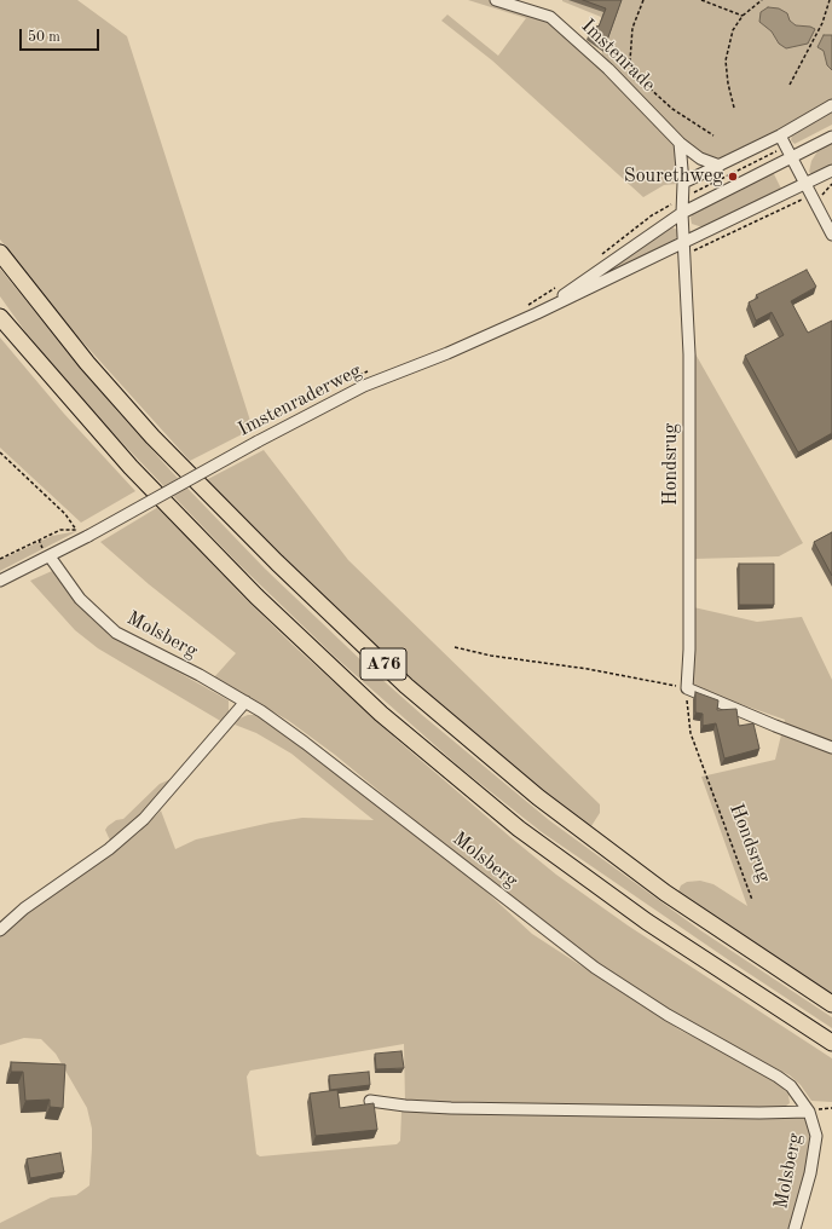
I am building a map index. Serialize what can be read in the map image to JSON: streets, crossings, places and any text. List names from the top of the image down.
{
  "streets": {
    "highway": ["A76"],
    "street": [
      "Imstenrade",
      "Imstenraderweg",
      "Hondsrug",
      "Molsberg"
    ]
  },
  "crossings": [
    ["Imstenraderweg", "Hondsrug"],
    ["Imstenraderweg", "Molsberg"]
  ],
  "places": ["Sourethweg"],
  "scale_bar": "50 m"
}
